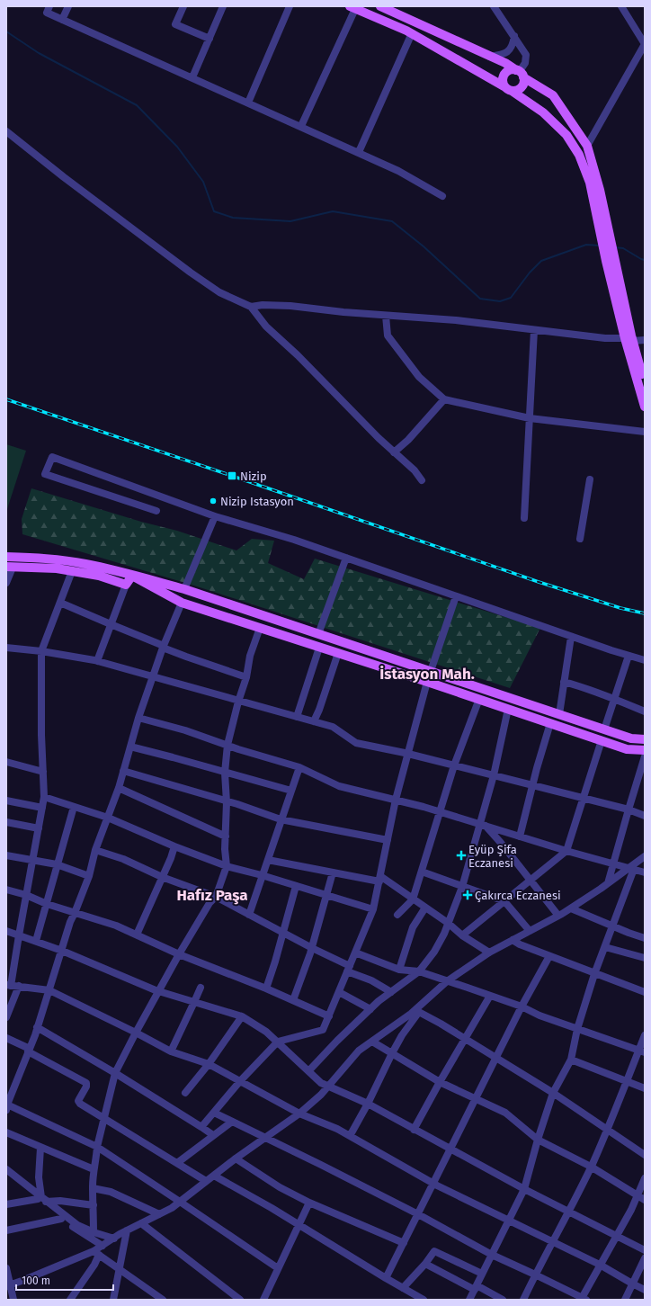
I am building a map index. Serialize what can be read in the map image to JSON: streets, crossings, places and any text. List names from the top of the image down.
{
  "districts": ["İstasyon Mah.", "Hafız Paşa"],
  "places": {
    "transit": ["Nizip"],
    "other": ["Nizip Istasyon"],
    "health": ["Eyüp Şifa Eczanesi", "Çakırca Eczanesi"]
  },
  "scale_bar": "100 m"
}
